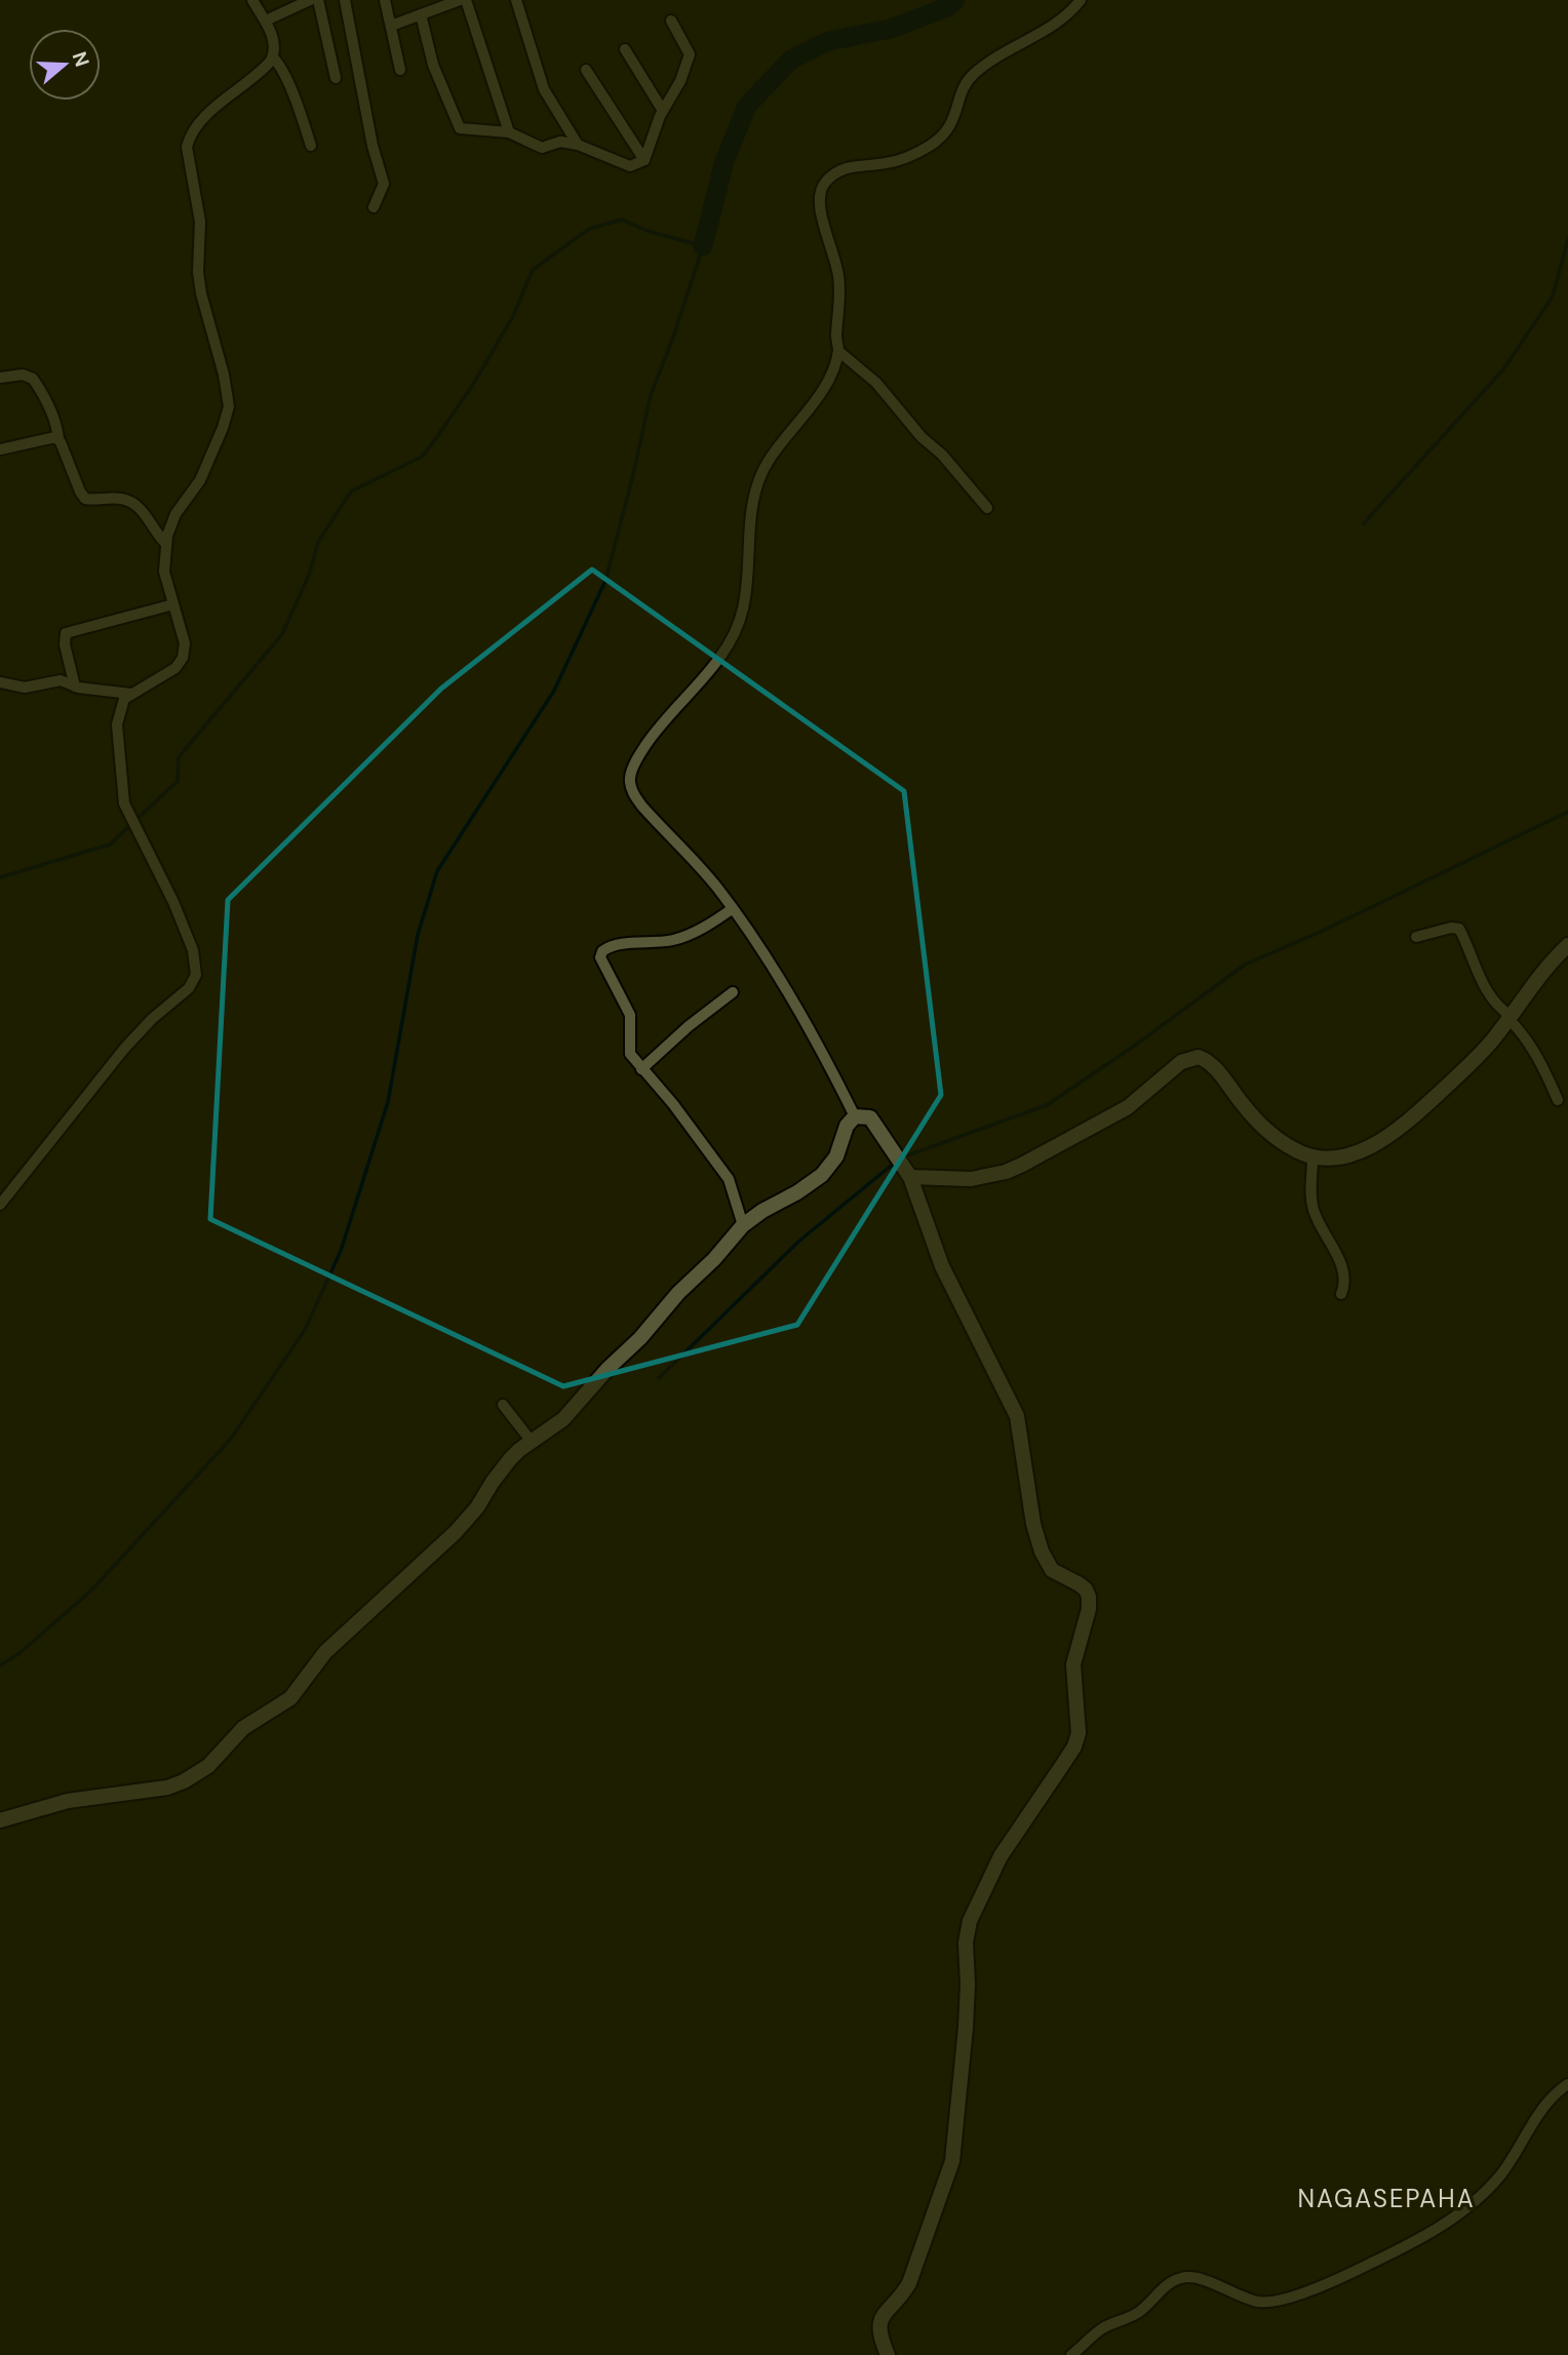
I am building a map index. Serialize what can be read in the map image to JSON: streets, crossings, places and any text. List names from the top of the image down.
{
  "districts": ["NAGASEPAHA"],
  "north": "right"
}
